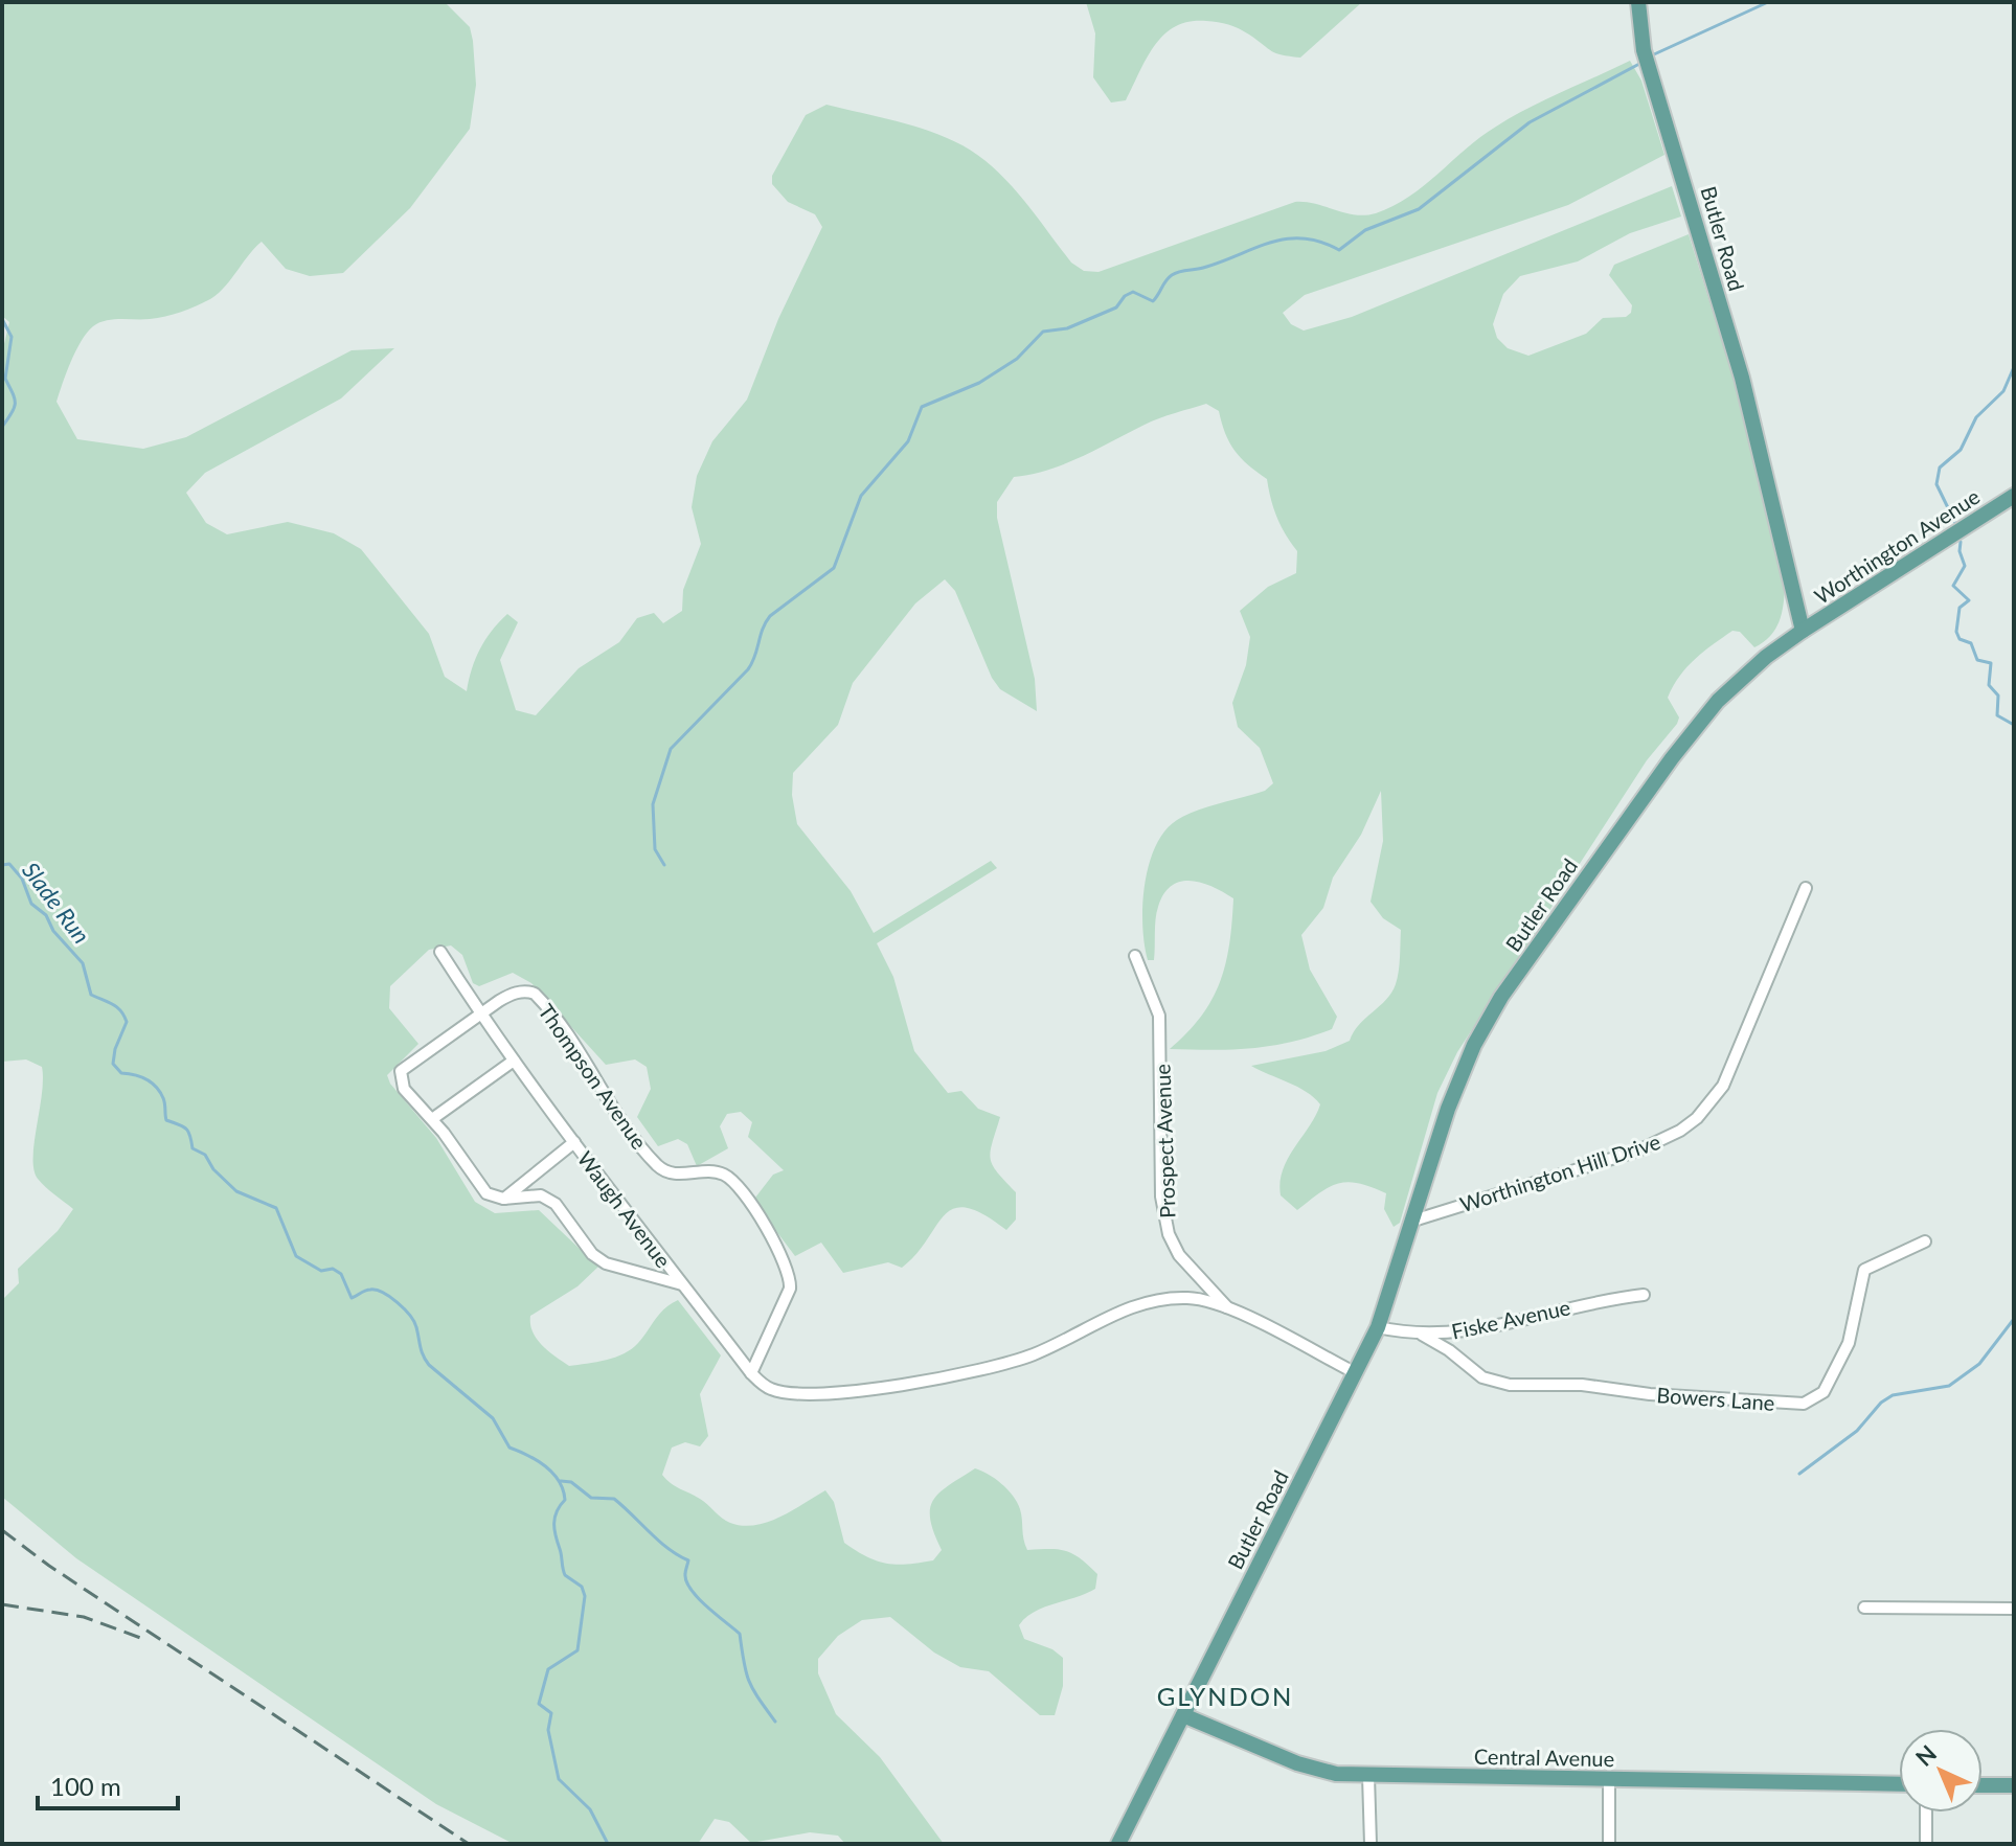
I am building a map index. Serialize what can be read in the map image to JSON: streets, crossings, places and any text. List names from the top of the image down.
{
  "streets": {
    "main road": ["Butler Road", "Worthington Avenue", "Central Avenue"],
    "street": [
      "Thompson Avenue",
      "Prospect Avenue",
      "Worthington Hill Drive",
      "Waugh Avenue",
      "Fiske Avenue",
      "Bowers Lane"
    ]
  },
  "crossings": [
    ["Butler Road", "Worthington Avenue"],
    ["Butler Road", "Worthington Hill Drive"],
    ["Butler Road", "Fiske Avenue"],
    ["Butler Road", "Central Avenue"],
    ["Thompson Avenue", "Waugh Avenue"],
    ["Prospect Avenue", "Waugh Avenue"],
    ["Fiske Avenue", "Bowers Lane"]
  ],
  "districts": ["GLYNDON"],
  "water": ["Slade Run"],
  "scale_bar": "100 m",
  "north": "top left"
}
